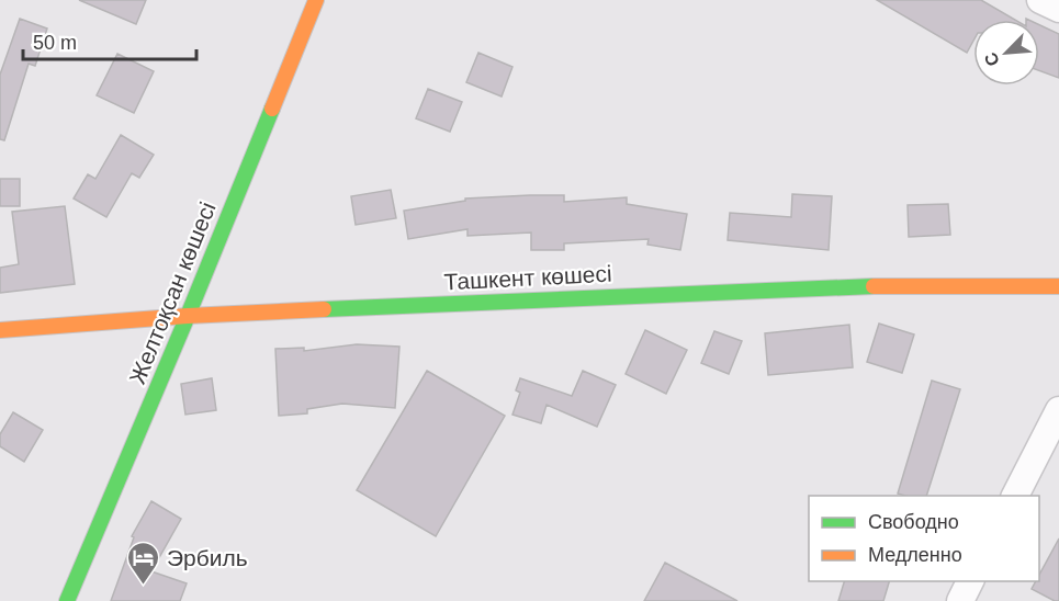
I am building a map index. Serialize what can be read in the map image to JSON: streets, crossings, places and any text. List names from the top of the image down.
{
  "streets": {
    "main road": ["Ташкент көшесі", "Желтоқсан көшесі"]
  },
  "crossings": [
    ["Ташкент көшесі", "Желтоқсан көшесі"]
  ],
  "places": {
    "hotel": ["Эрбиль"]
  },
  "legend": ["Свободно", "Медленно"],
  "scale_bar": "50 m",
  "north": "bottom left"
}
